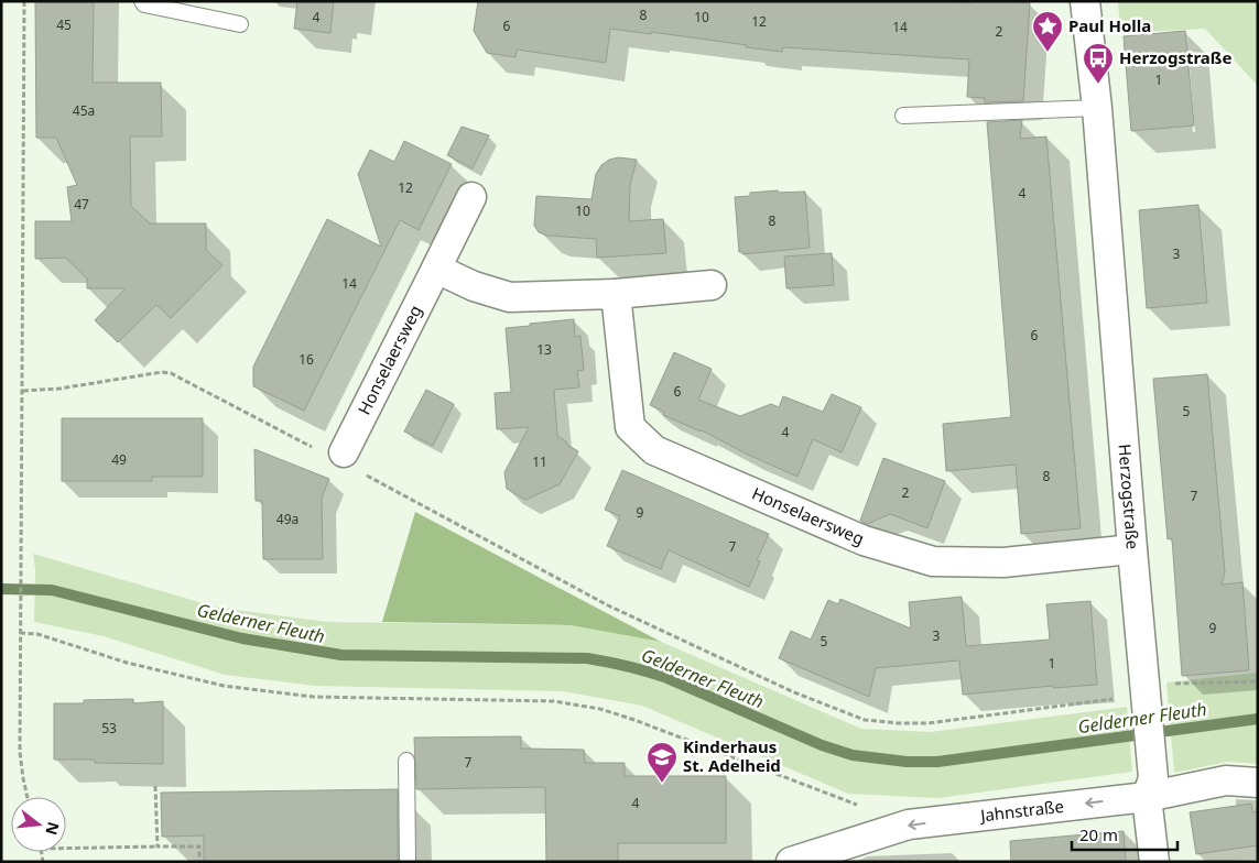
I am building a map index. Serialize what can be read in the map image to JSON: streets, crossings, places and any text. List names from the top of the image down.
{
  "streets": {
    "street": ["Honselaersweg", "Herzogstraße", "Jahnstraße"]
  },
  "crossings": [
    ["Honselaersweg", "Herzogstraße"],
    ["Herzogstraße", "Jahnstraße"]
  ],
  "one_way": ["Jahnstraße"],
  "water": ["Gelderner Fleuth"],
  "places": {
    "place": ["Paul Holla"],
    "bus stop": ["Herzogstraße"],
    "school or university": ["Kinderhaus St. Adelheid"]
  },
  "house_numbers": [
    "8",
    "4",
    "10",
    "12",
    "45",
    "6",
    "14",
    "2",
    "1",
    "45a",
    "12",
    "4",
    "47",
    "10",
    "8",
    "3",
    "14",
    "6",
    "13",
    "16",
    "6",
    "5",
    "4",
    "49",
    "11",
    "8",
    "2",
    "7",
    "9",
    "49a",
    "7",
    "9",
    "3",
    "5",
    "1",
    "53",
    "7",
    "4"
  ],
  "scale_bar": "20 m",
  "north": "right"
}
